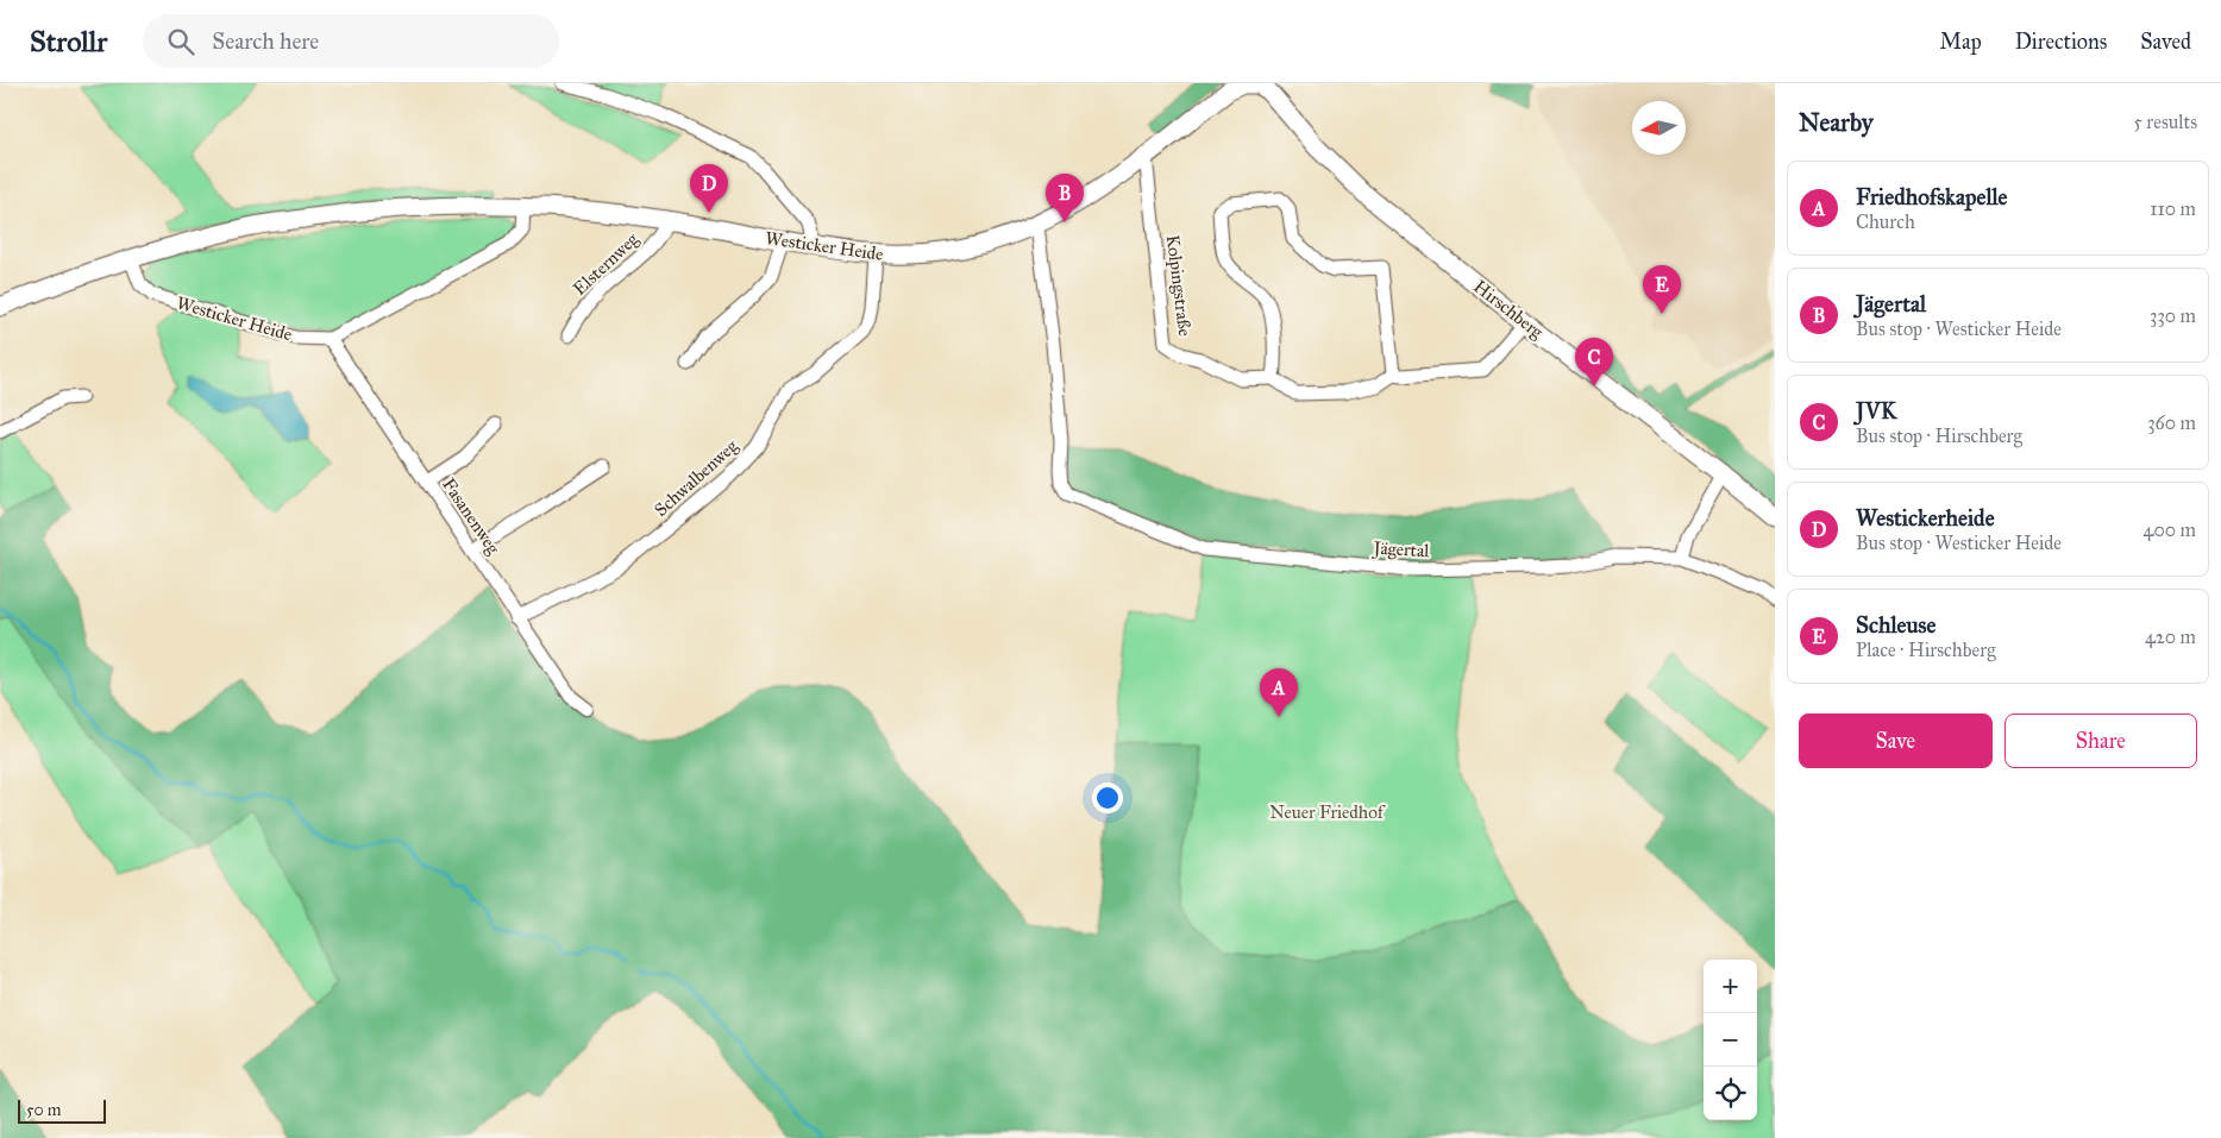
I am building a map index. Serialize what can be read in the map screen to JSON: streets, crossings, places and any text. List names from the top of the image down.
{
  "streets": {
    "street": [
      "Westicker Heide",
      "Elsternweg",
      "Kolpingstraße",
      "Hirschberg",
      "Schwalbenweg",
      "Fasanenweg",
      "Jägertal"
    ]
  },
  "crossings": [
    ["Westicker Heide", "Elsternweg"],
    ["Westicker Heide", "Kolpingstraße"],
    ["Westicker Heide", "Hirschberg"],
    ["Westicker Heide", "Schwalbenweg"],
    ["Westicker Heide", "Fasanenweg"],
    ["Westicker Heide", "Jägertal"],
    ["Schwalbenweg", "Fasanenweg"]
  ],
  "parks": ["Neuer Friedhof"],
  "scale_bar": "50 m",
  "north": "left",
  "page": {
    "header": "Strollr",
    "search": "Search here",
    "nav": ["Map", "Directions", "Saved"],
    "heading": ["Nearby", "5 results"],
    "list": [
      {
        "mark": "A",
        "name": "Friedhofskapelle",
        "note": "Church",
        "value": "110 m"
      },
      {
        "mark": "B",
        "name": "Jägertal",
        "note": "Bus stop · Westicker Heide",
        "value": "330 m"
      },
      {
        "mark": "C",
        "name": "JVK",
        "note": "Bus stop · Hirschberg",
        "value": "360 m"
      },
      {
        "mark": "D",
        "name": "Westickerheide",
        "note": "Bus stop · Westicker Heide",
        "value": "400 m"
      },
      {
        "mark": "E",
        "name": "Schleuse",
        "note": "Place · Hirschberg",
        "value": "420 m"
      }
    ],
    "pins": [
      "D",
      "B",
      "E",
      "C",
      "A"
    ],
    "buttons": ["Save", "Share"],
    "map_buttons": ["+", "−"],
    "scale": "50 m"
  }
}
